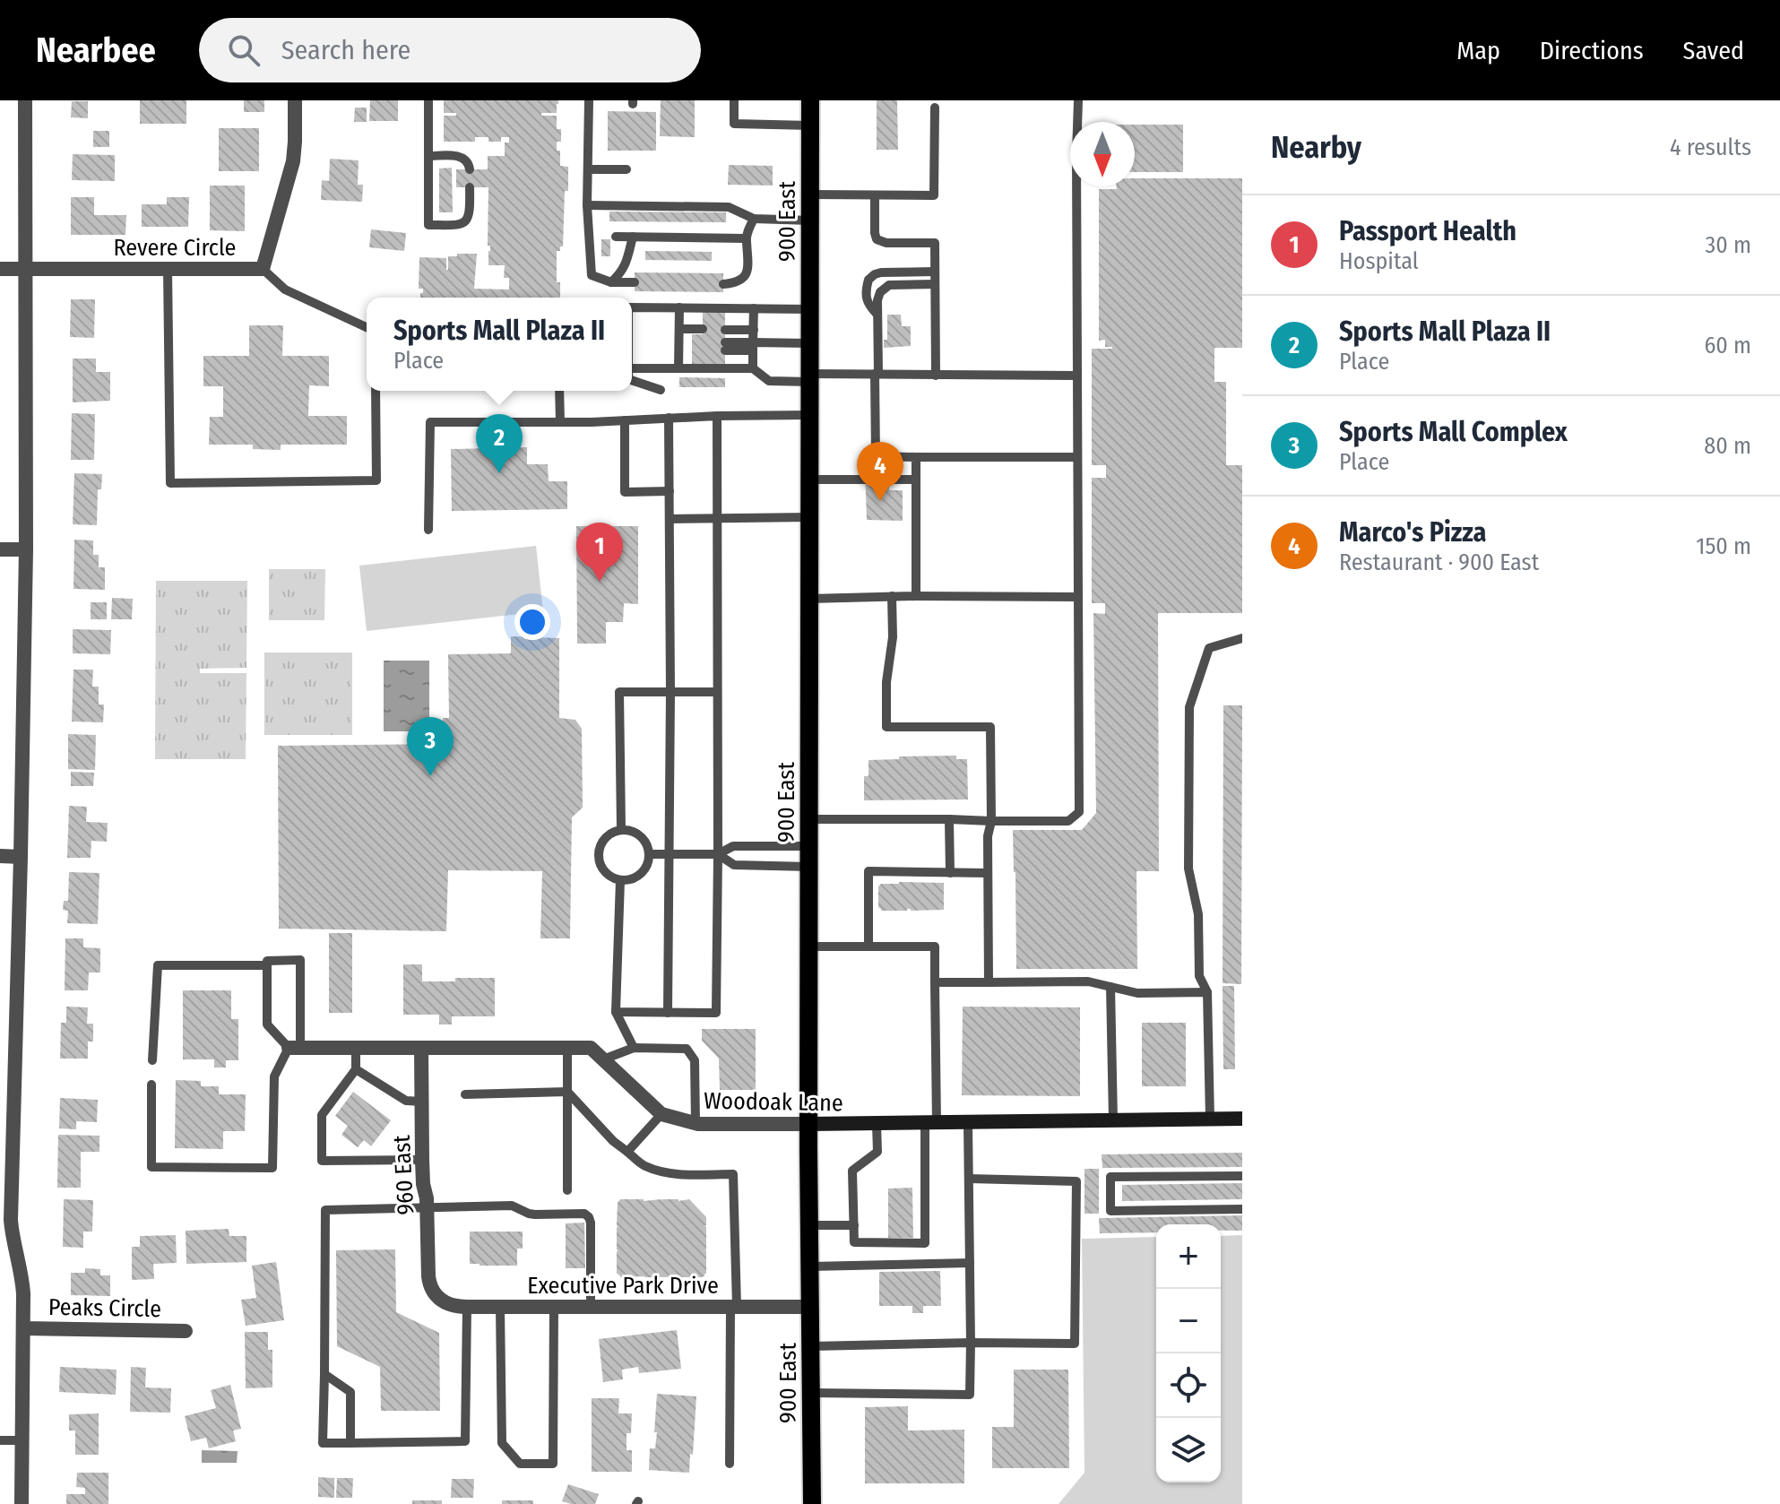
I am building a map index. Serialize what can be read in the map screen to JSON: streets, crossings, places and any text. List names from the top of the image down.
{
  "streets": {
    "main road": ["900 East"],
    "street": [
      "Revere Circle",
      "Woodoak Lane",
      "960 East",
      "Executive Park Drive",
      "Peaks Circle"
    ]
  },
  "crossings": [
    ["900 East", "Woodoak Lane"],
    ["900 East", "Executive Park Drive"],
    ["Woodoak Lane", "960 East"],
    ["960 East", "Executive Park Drive"]
  ],
  "north": "bottom",
  "page": {
    "header": "Nearbee",
    "search": "Search here",
    "nav": ["Map", "Directions", "Saved"],
    "heading": ["Nearby", "4 results"],
    "list": [
      {
        "mark": "1",
        "name": "Passport Health",
        "note": "Hospital",
        "value": "30 m"
      },
      {
        "mark": "2",
        "name": "Sports Mall Plaza II",
        "note": "Place",
        "value": "60 m"
      },
      {
        "mark": "3",
        "name": "Sports Mall Complex",
        "note": "Place",
        "value": "80 m"
      },
      {
        "mark": "4",
        "name": "Marco's Pizza",
        "note": "Restaurant · 900 East",
        "value": "150 m"
      }
    ],
    "popup": ["Sports Mall Plaza II", "Place"],
    "pins": [
      "2",
      "4",
      "1",
      "3"
    ],
    "map_buttons": ["+", "−"]
  }
}
